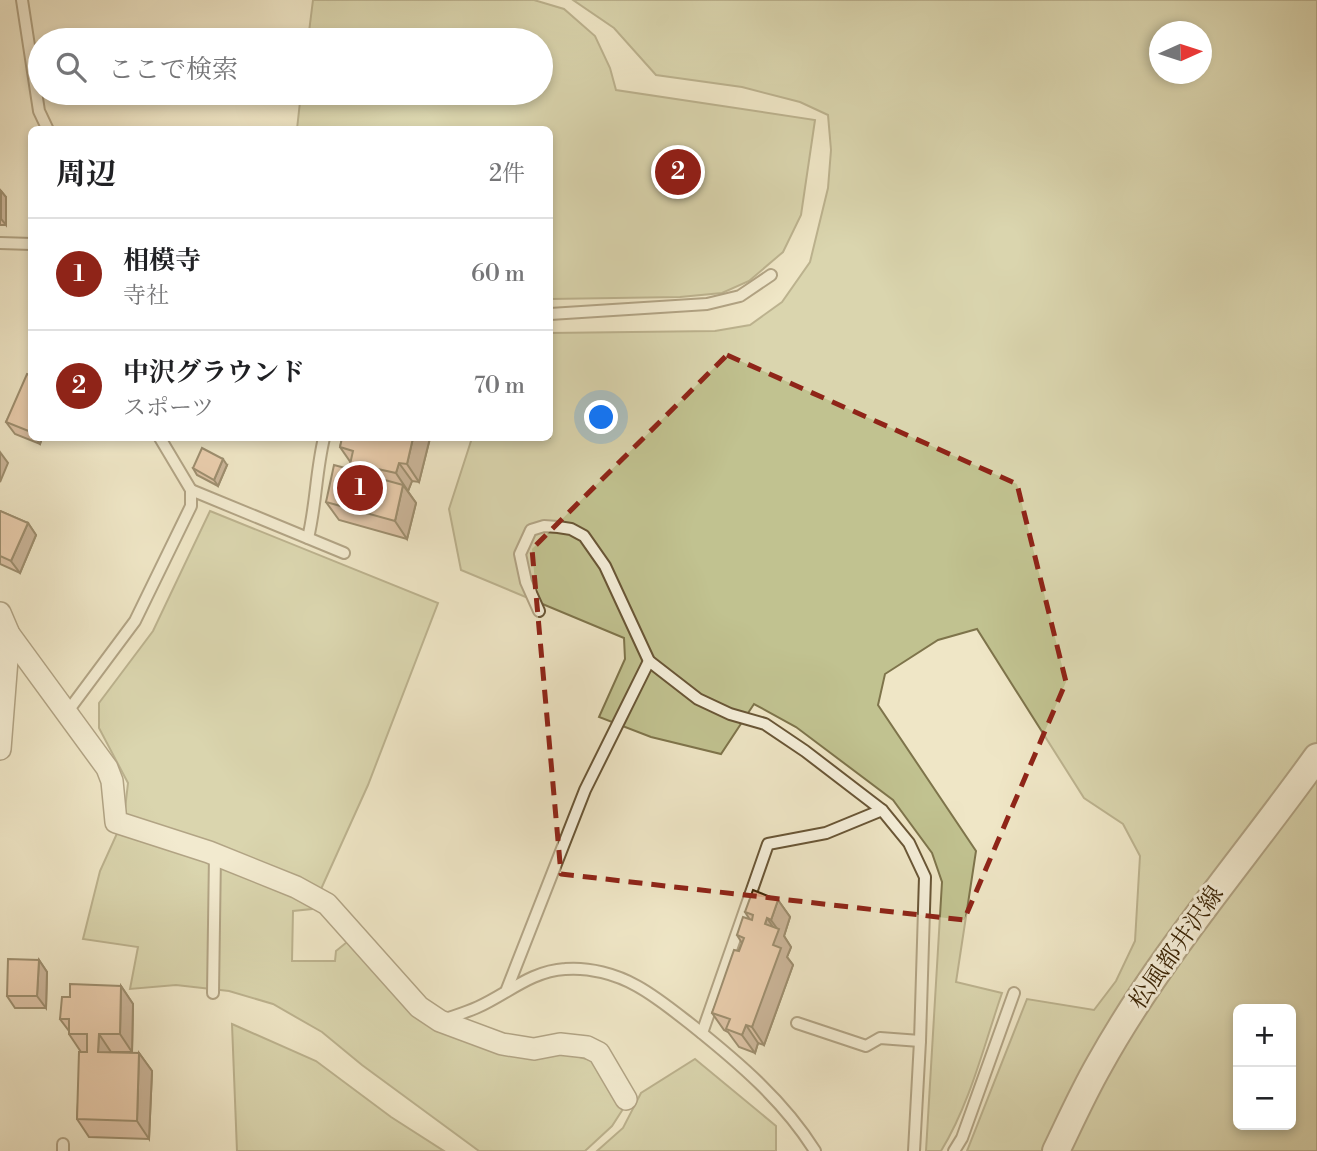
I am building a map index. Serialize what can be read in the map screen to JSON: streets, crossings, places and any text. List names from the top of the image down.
{
  "streets": {
    "street": ["松風都井沢線"]
  },
  "north": "right",
  "page": {
    "search": "ここで検索",
    "heading": ["周辺", "2件"],
    "pins": ["2", "1"],
    "list": [
      {
        "mark": "1",
        "name": "相模寺",
        "note": "寺社",
        "value": "60 m"
      },
      {
        "mark": "2",
        "name": "中沢グラウンド",
        "note": "スポーツ",
        "value": "70 m"
      }
    ],
    "map_buttons": ["+", "−"]
  }
}
